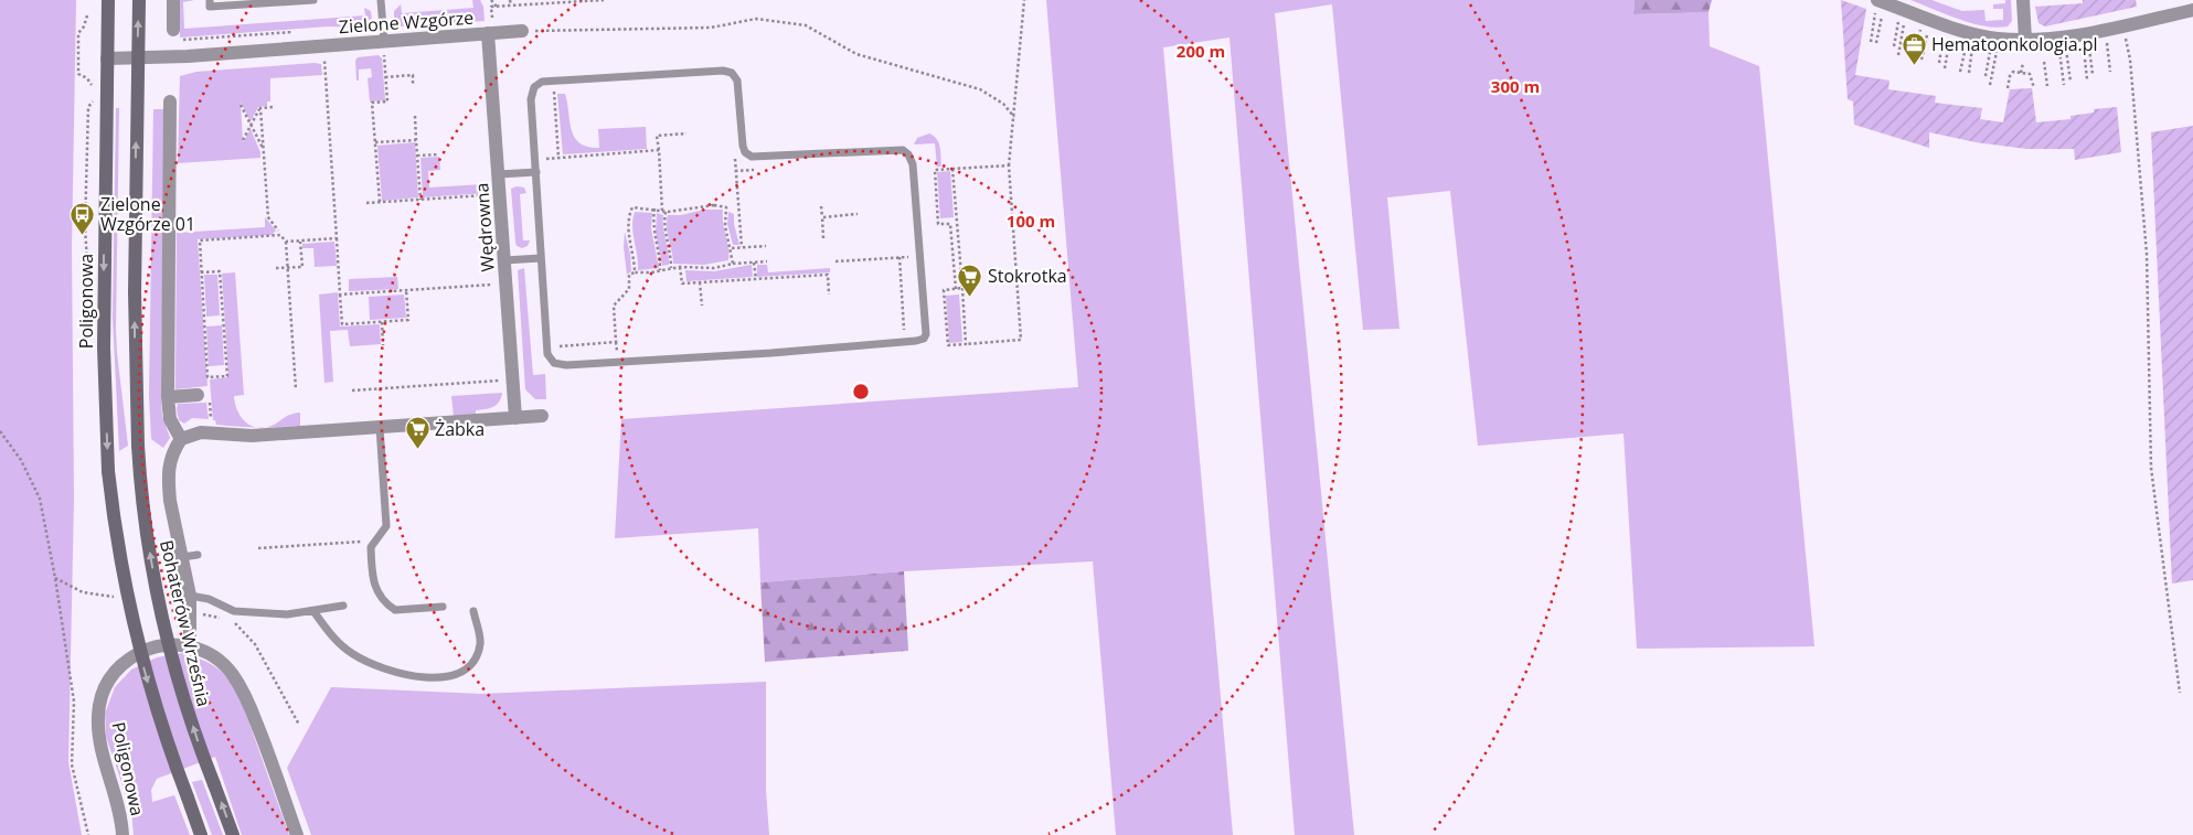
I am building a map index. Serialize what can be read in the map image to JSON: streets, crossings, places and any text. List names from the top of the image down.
{
  "streets": {
    "main road": ["Poligonowa", "Bohaterów Września"],
    "street": ["Zielone Wzgórze", "Wędrowna"]
  },
  "crossings": [
    ["Zielone Wzgórze", "Wędrowna"],
    ["Zielone Wzgórze", "Poligonowa"],
    ["Zielone Wzgórze", "Bohaterów Września"]
  ],
  "one_way": ["Poligonowa", "Bohaterów Września"],
  "places": {
    "office": ["Hematoonkologia.pl"],
    "bus stop": ["Zielone Wzgórze 01"],
    "supermarket": ["Stokrotka", "Żabka"]
  },
  "rings": ["200 m", "300 m", "100 m"]
}
